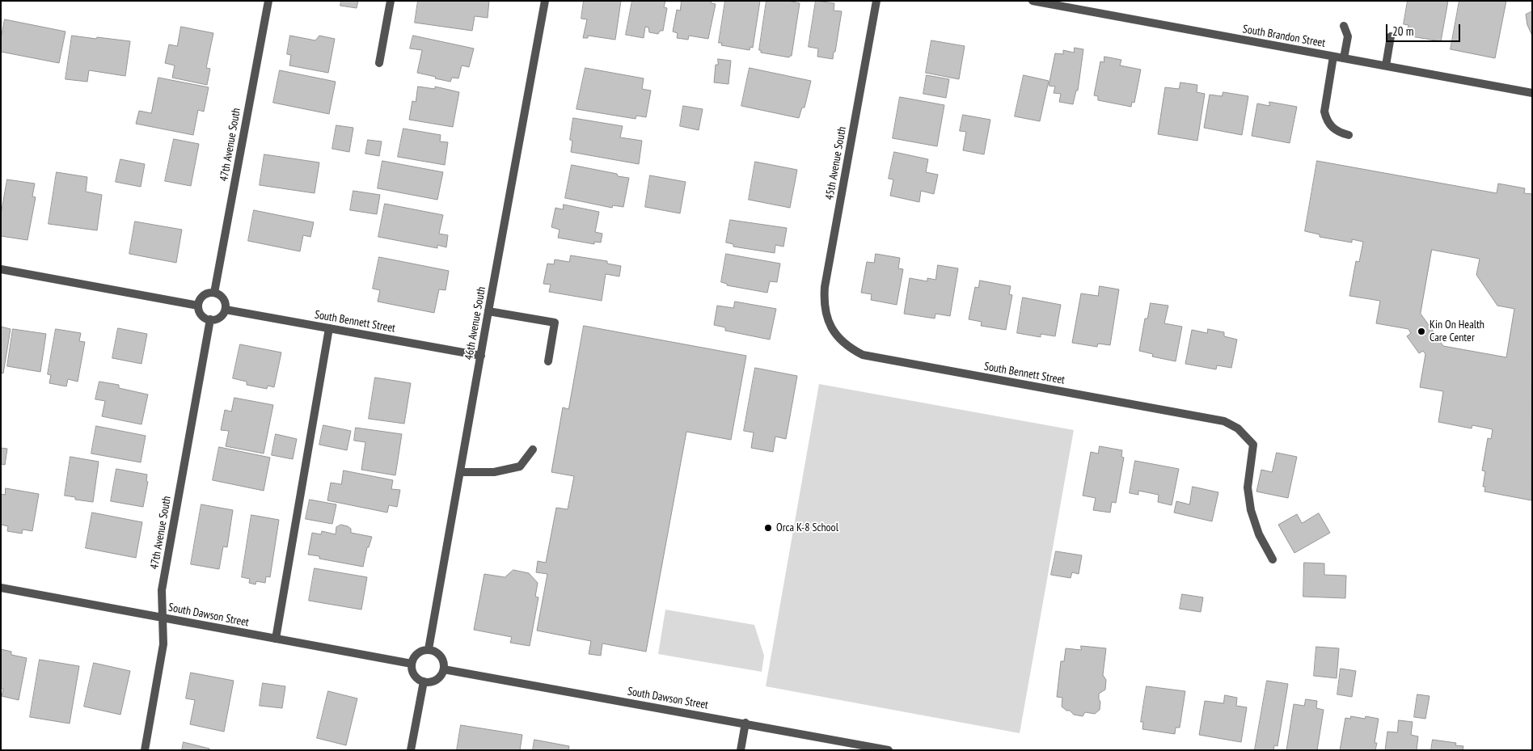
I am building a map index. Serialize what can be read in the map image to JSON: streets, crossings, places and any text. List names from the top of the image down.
{
  "streets": {
    "street": [
      "South Brandon Street",
      "47th Avenue South",
      "45th Avenue South",
      "South Bennett Street",
      "46th Avenue South",
      "South Dawson Street"
    ]
  },
  "crossings": [
    ["47th Avenue South", "South Bennett Street"],
    ["47th Avenue South", "South Dawson Street"],
    ["45th Avenue South", "South Bennett Street"],
    ["South Bennett Street", "46th Avenue South"],
    ["46th Avenue South", "South Dawson Street"]
  ],
  "places": ["Kin On Health Care Center", "Orca K-8 School"],
  "scale_bar": "20 m"
}
